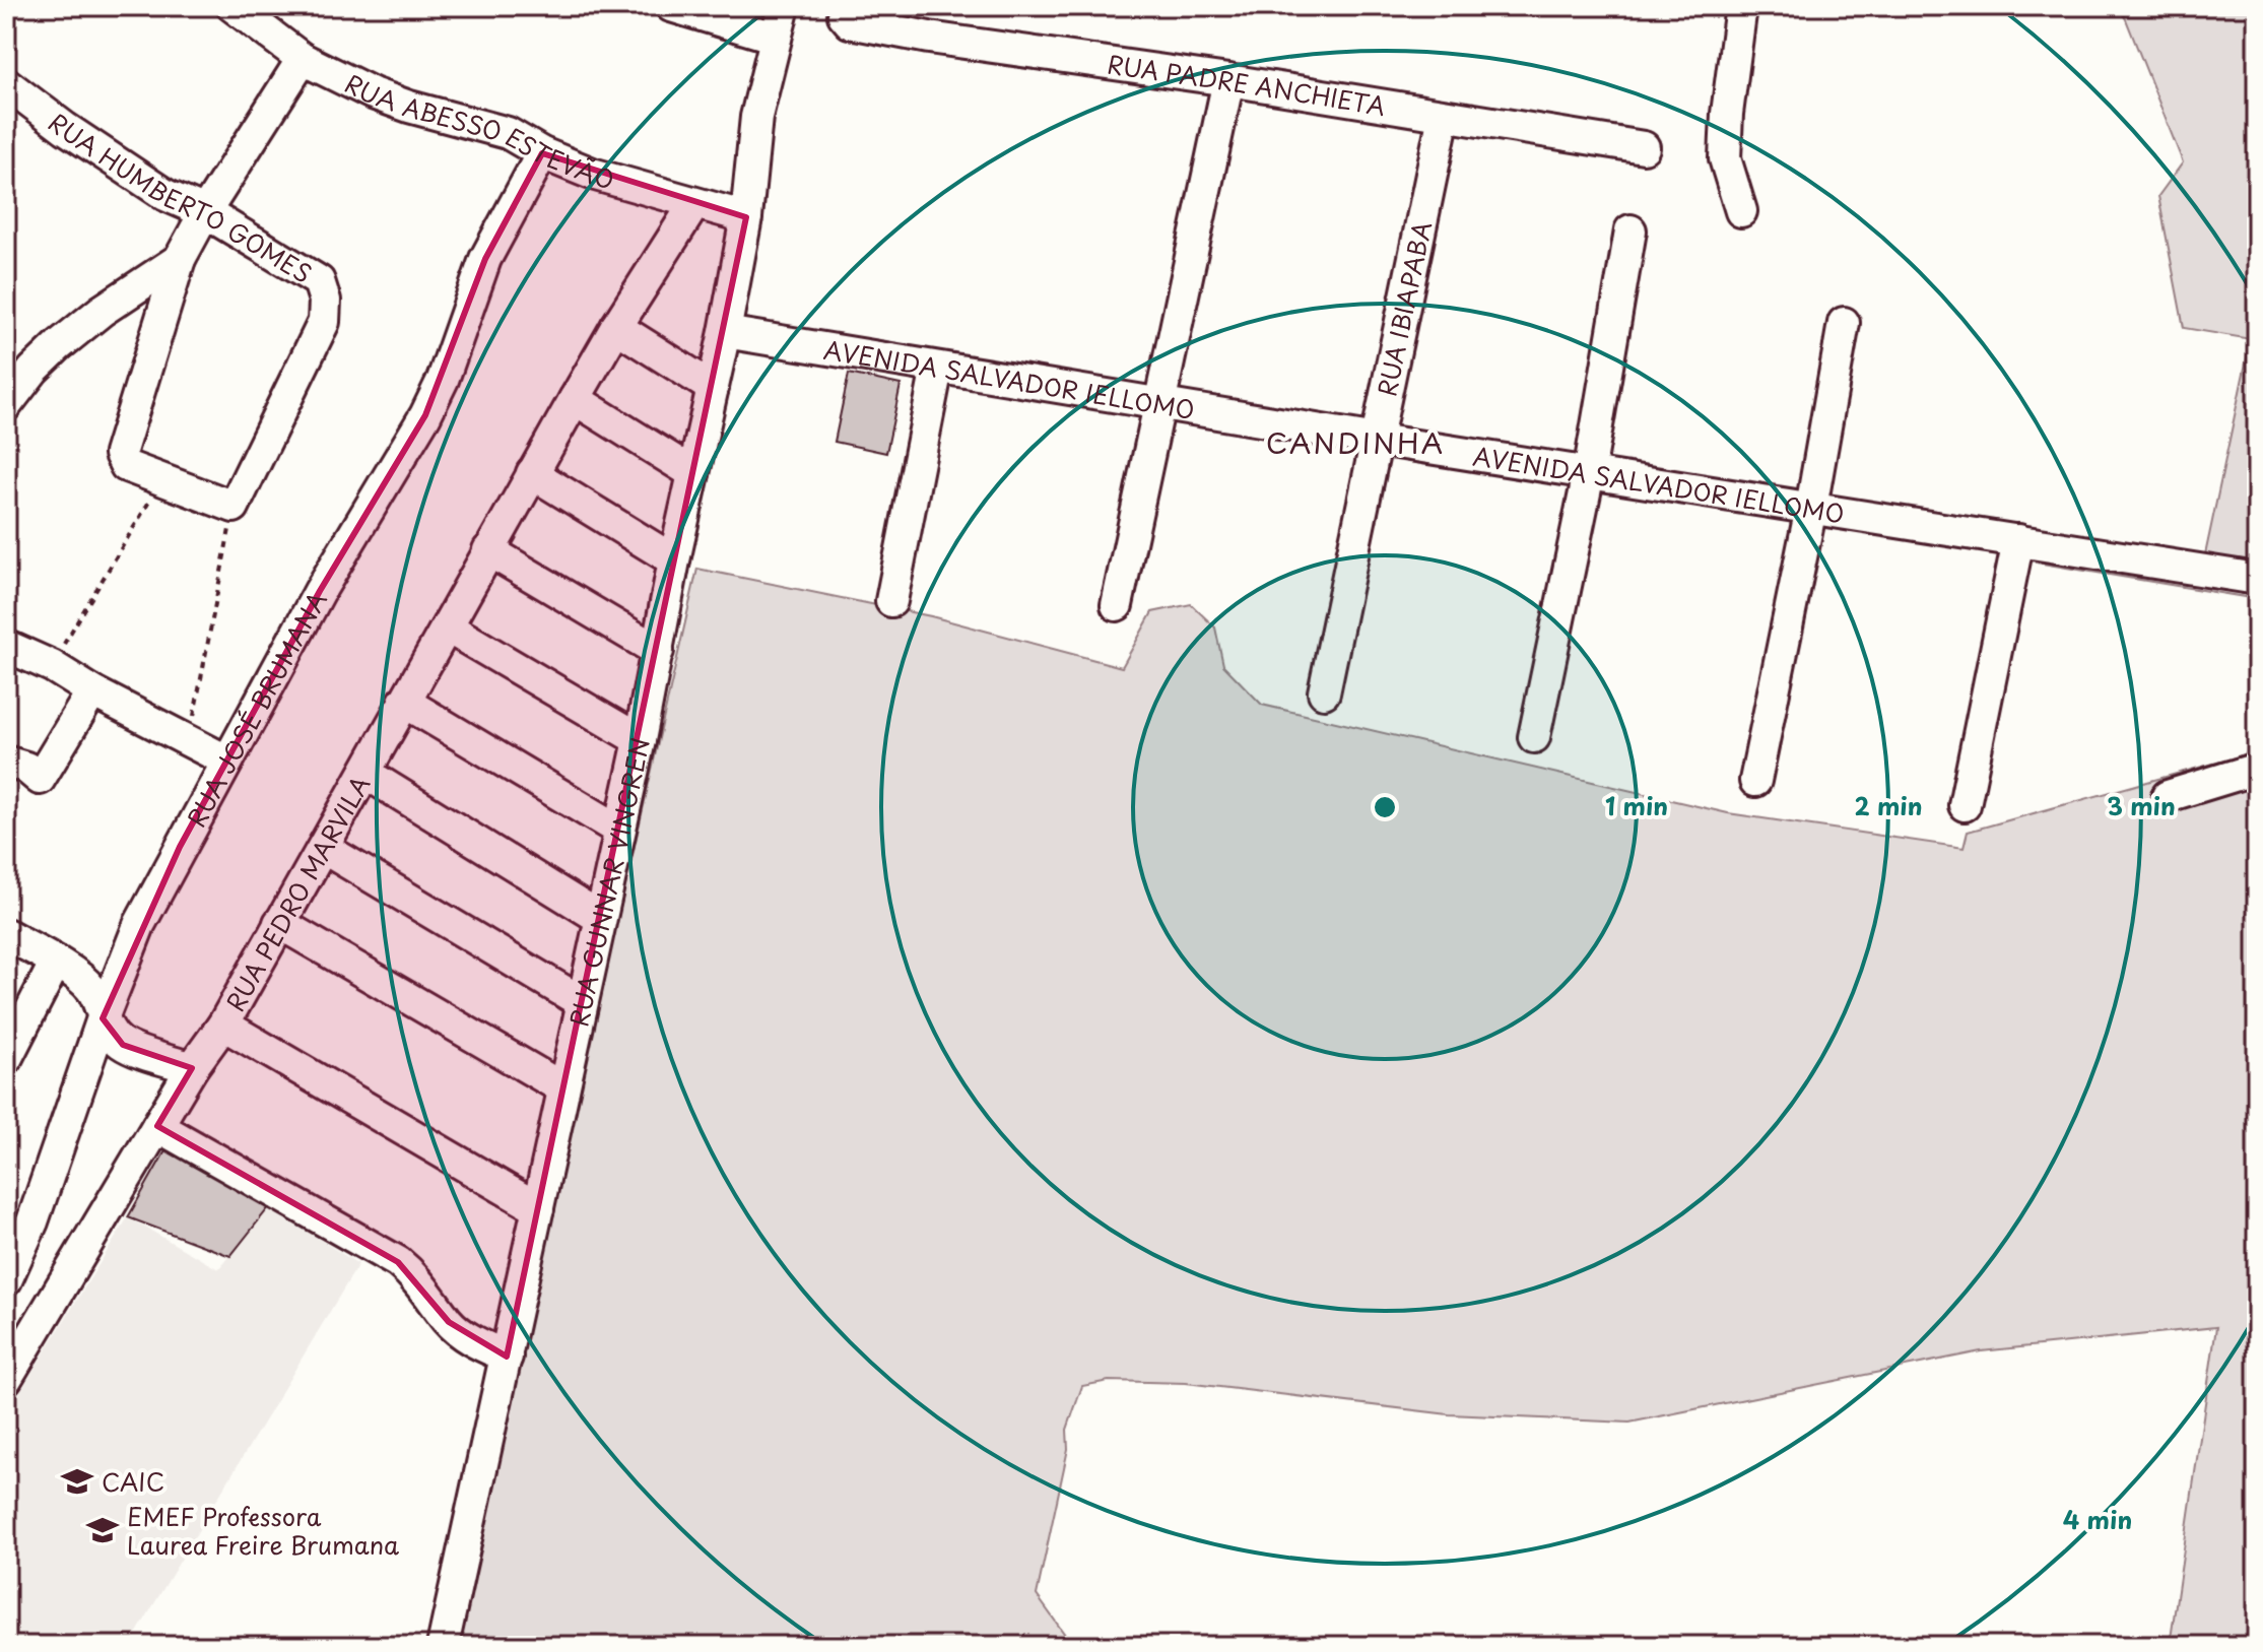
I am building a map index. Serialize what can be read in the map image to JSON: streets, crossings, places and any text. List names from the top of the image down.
{
  "streets": {
    "street": [
      "RUA PADRE ANCHIETA",
      "RUA ABESSO ESTEVÃO",
      "RUA HUMBERTO GOMES",
      "RUA IBIAPABA",
      "AVENIDA SALVADOR IELLOMO",
      "RUA JOSÉ BRUMANA",
      "RUA GUNNAR VINGREN",
      "RUA PEDRO MARVILA"
    ]
  },
  "crossings": [
    ["RUA PADRE ANCHIETA", "RUA IBIAPABA"],
    ["RUA ABESSO ESTEVÃO", "RUA JOSÉ BRUMANA"],
    ["RUA ABESSO ESTEVÃO", "RUA GUNNAR VINGREN"],
    ["RUA ABESSO ESTEVÃO", "RUA PEDRO MARVILA"],
    ["RUA IBIAPABA", "AVENIDA SALVADOR IELLOMO"],
    ["AVENIDA SALVADOR IELLOMO", "RUA GUNNAR VINGREN"]
  ],
  "districts": ["CANDINHA"],
  "places": {
    "school or university": ["CAIC", "EMEF Professora Laurea Freire Brumana"]
  },
  "rings": [
    "1 min",
    "2 min",
    "3 min",
    "4 min"
  ]
}
